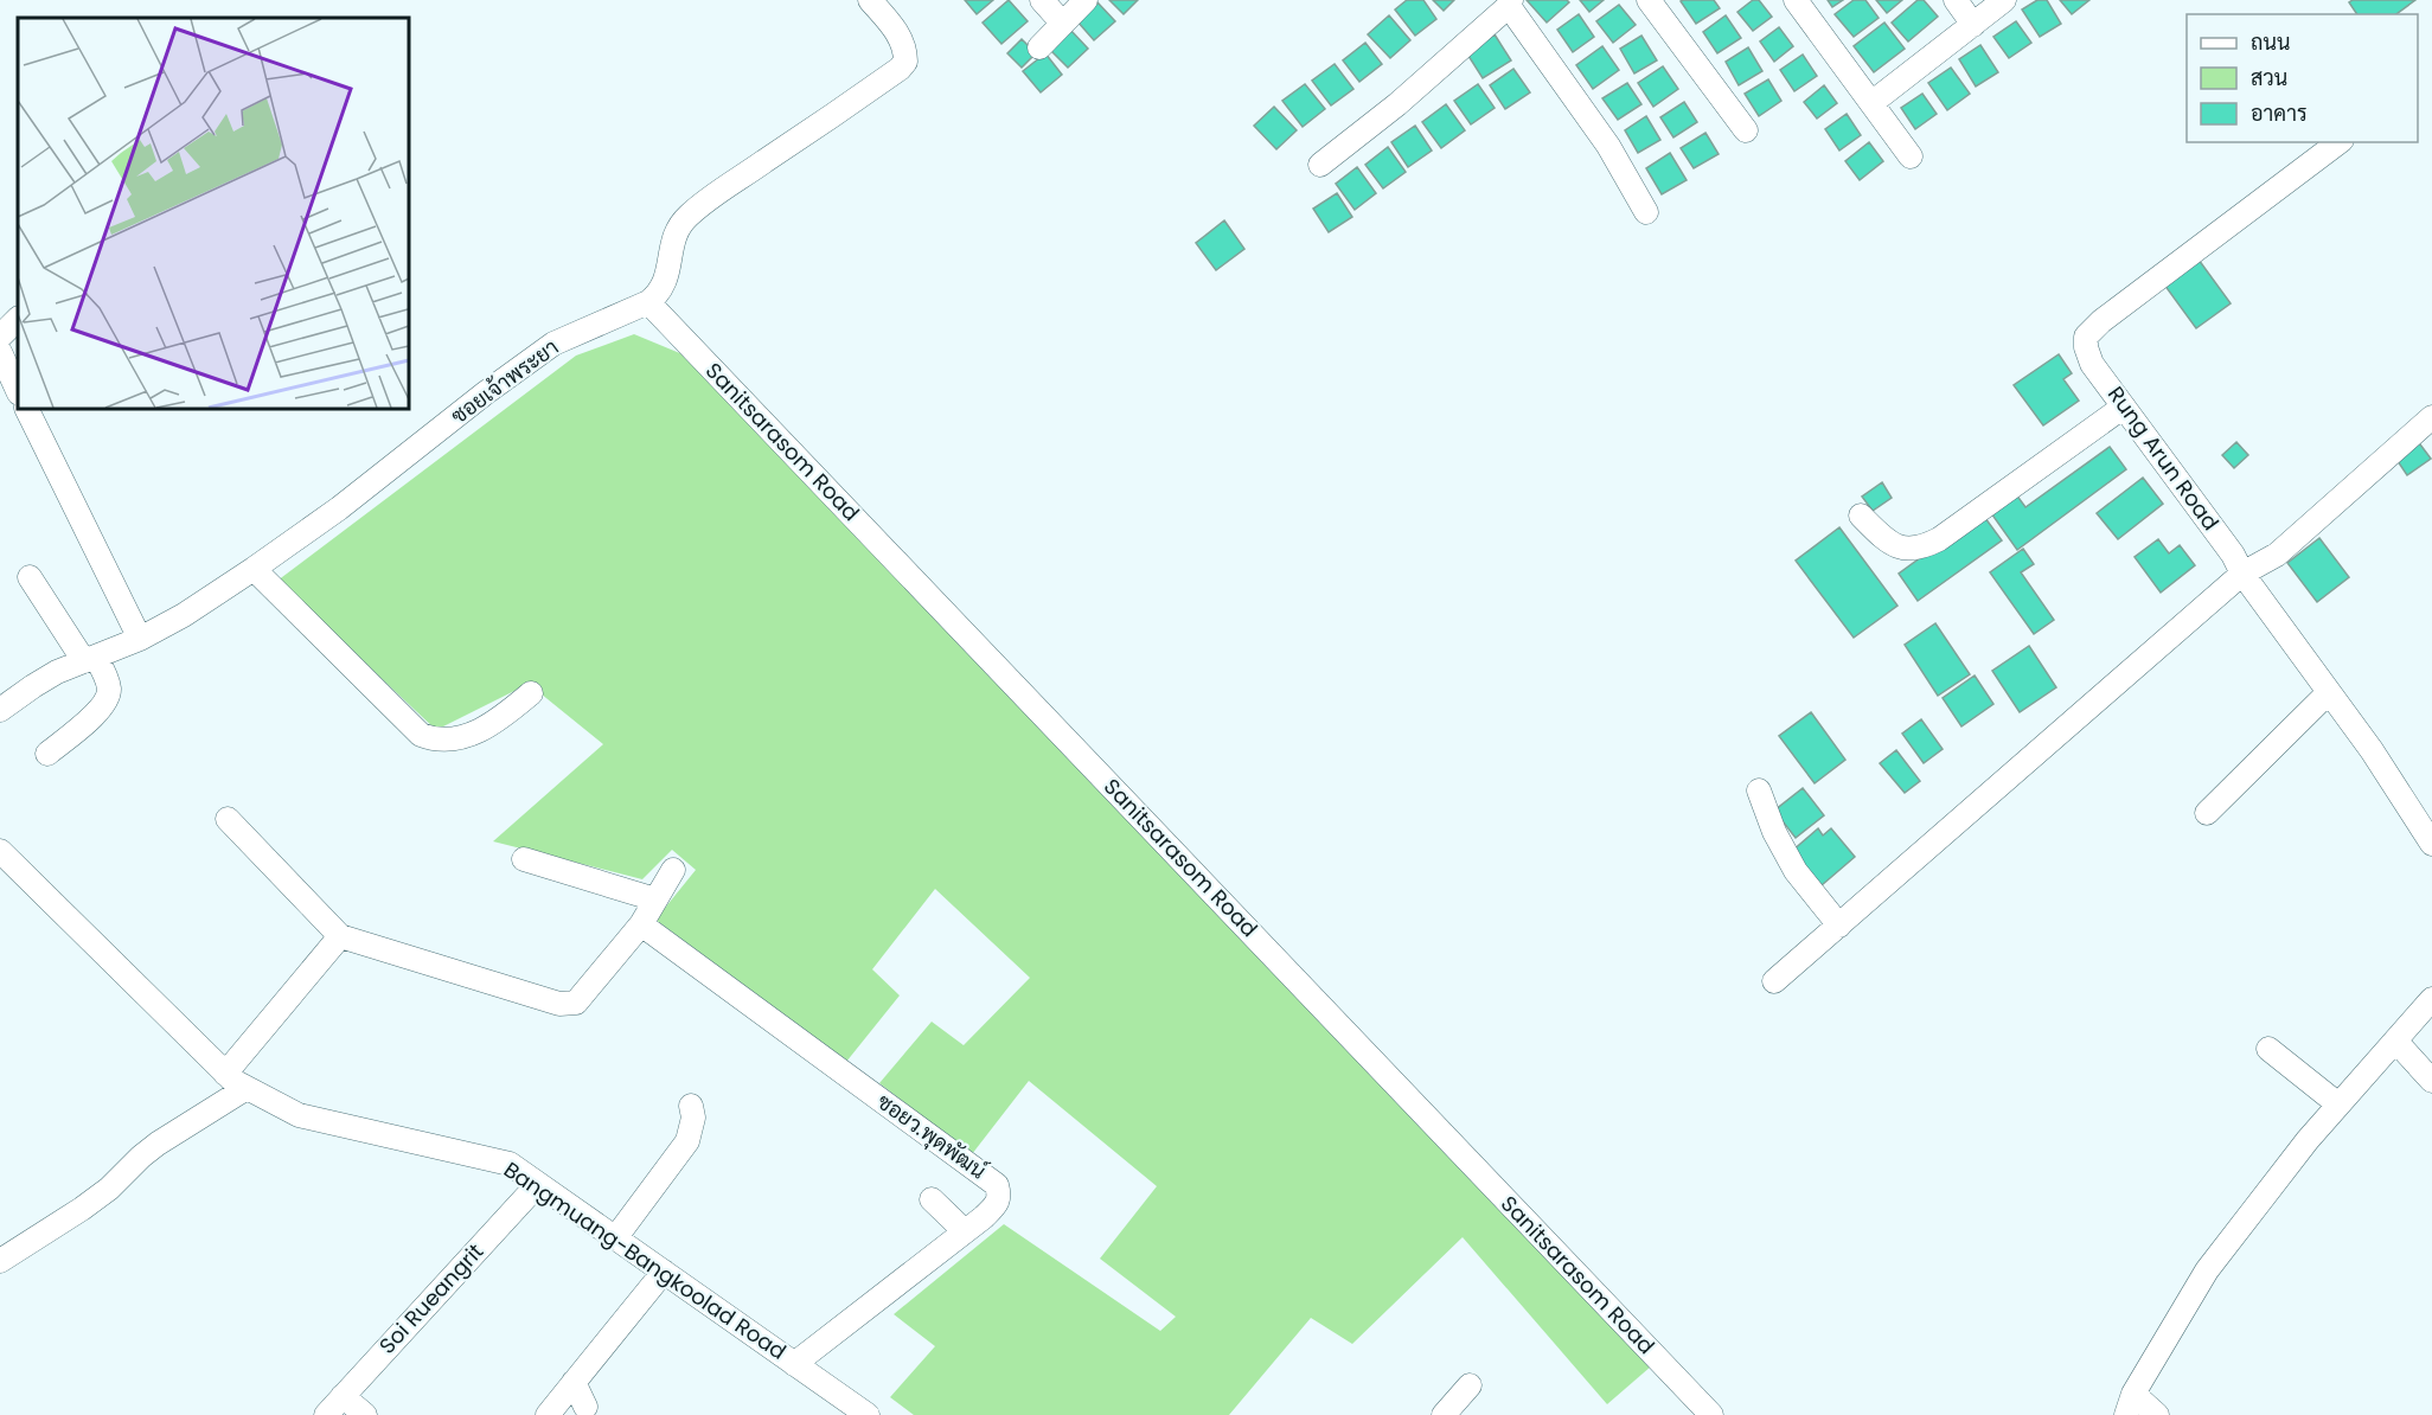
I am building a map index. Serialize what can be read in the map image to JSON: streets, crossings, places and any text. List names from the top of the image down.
{
  "streets": {
    "street": [
      "ซอยเจ้าพระยา",
      "Sanitsarasom Road",
      "Rung Arun Road",
      "ซอยว.พุดพัฒน์",
      "Bangmuang-Bangkoolad Road",
      "Soi Rueangrit"
    ]
  },
  "crossings": [
    ["ซอยเจ้าพระยา", "Sanitsarasom Road"],
    ["ซอยว.พุดพัฒน์", "Bangmuang-Bangkoolad Road"],
    ["Bangmuang-Bangkoolad Road", "Soi Rueangrit"]
  ],
  "legend": ["ถนน", "สวน", "อาคาร"]
}
